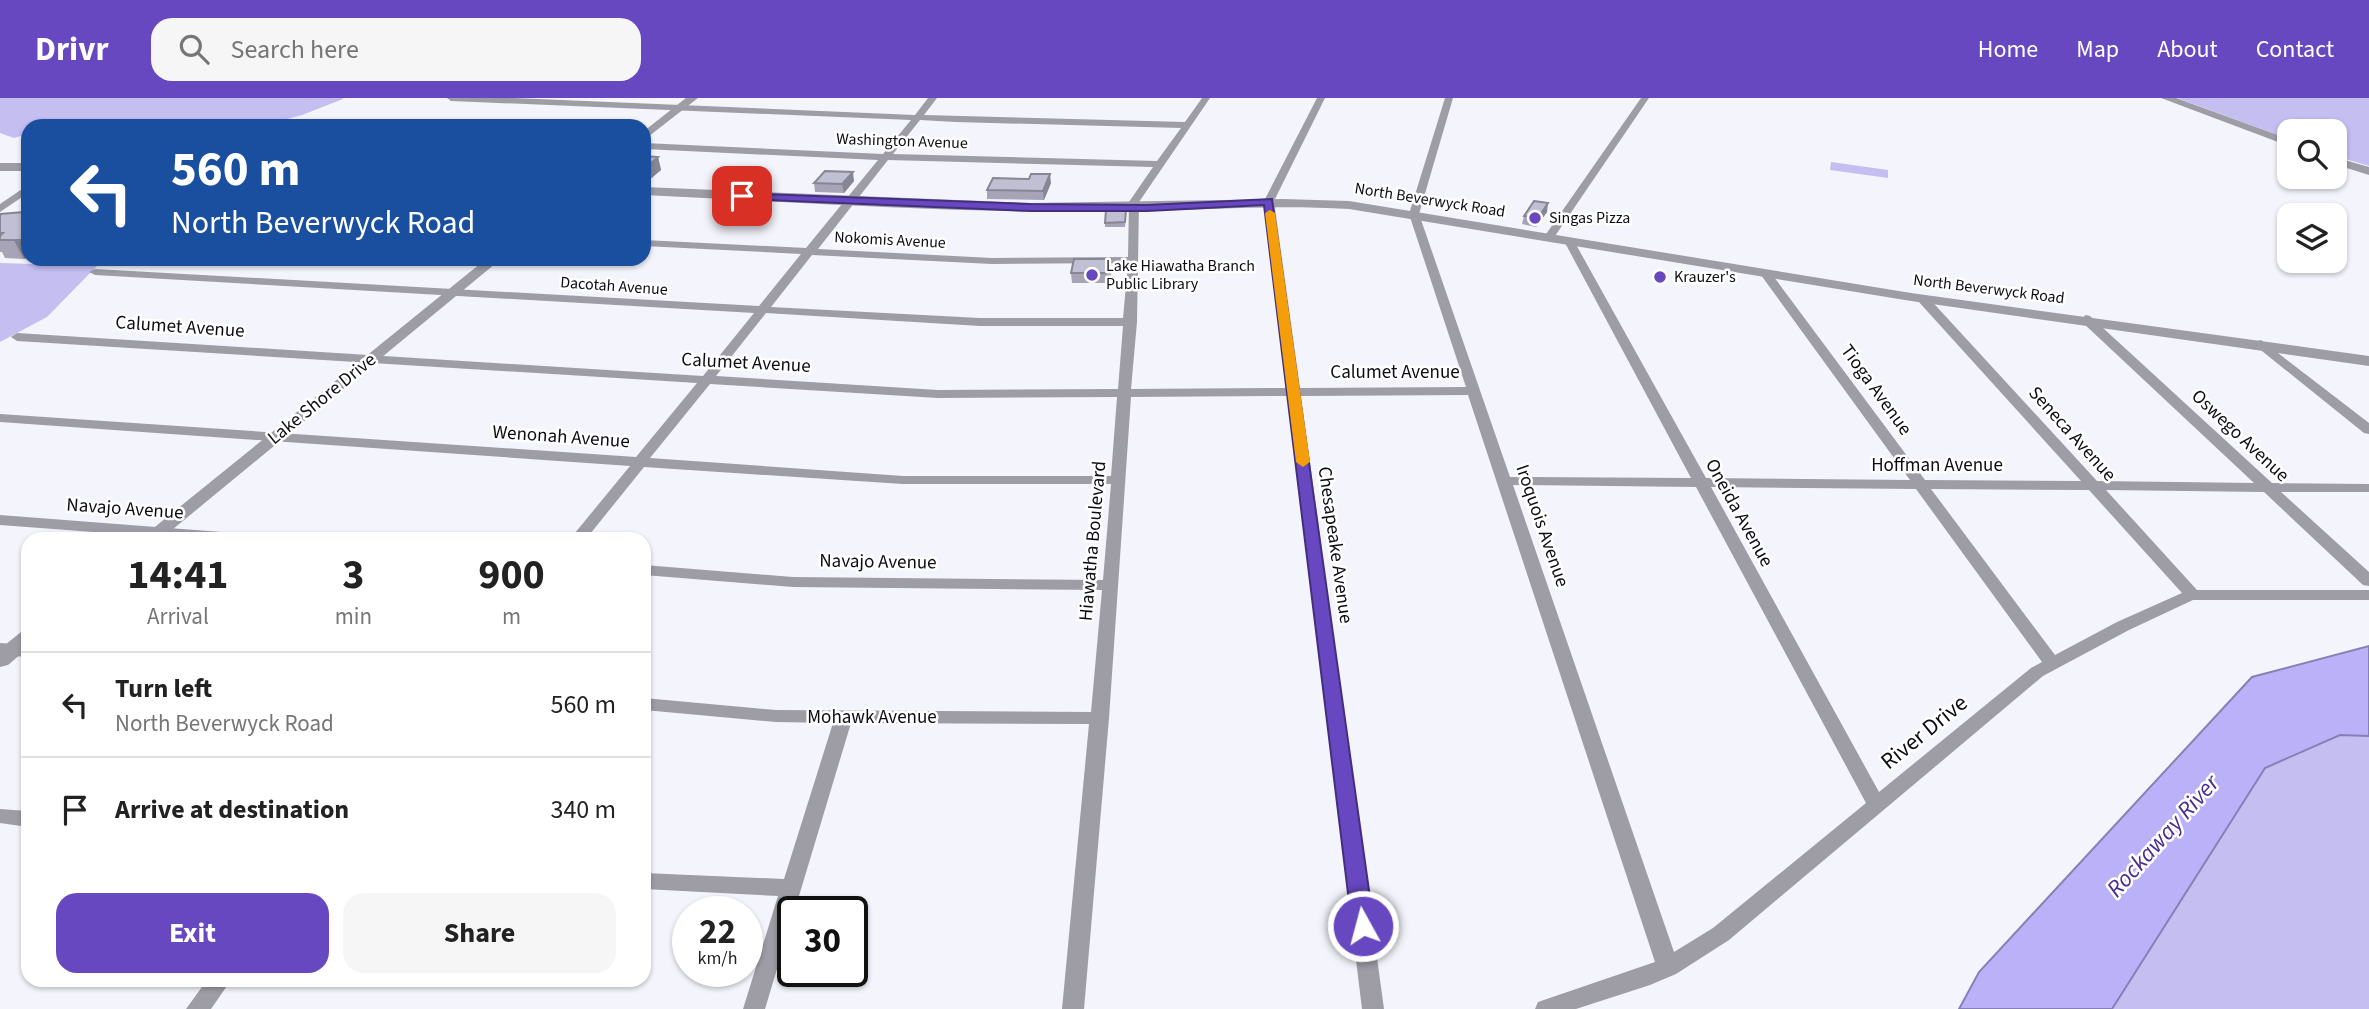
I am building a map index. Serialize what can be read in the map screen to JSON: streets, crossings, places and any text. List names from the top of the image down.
{
  "streets": {
    "street": [
      "Washington Avenue",
      "North Beverwyck Road",
      "Nokomis Avenue",
      "Dacotah Avenue",
      "Calumet Avenue",
      "Tioga Avenue",
      "Lake Shore Drive",
      "Seneca Avenue",
      "Oswego Avenue",
      "Wenonah Avenue",
      "Hoffman Avenue",
      "Navajo Avenue",
      "Oneida Avenue",
      "Iroquois Avenue",
      "Hiawatha Boulevard",
      "Chesapeake Avenue",
      "Mohawk Avenue",
      "River Drive"
    ]
  },
  "crossings": [
    ["Washington Avenue", "Hiawatha Boulevard"],
    ["North Beverwyck Road", "Tioga Avenue"],
    ["North Beverwyck Road", "Seneca Avenue"],
    ["North Beverwyck Road", "Oswego Avenue"],
    ["North Beverwyck Road", "Oneida Avenue"],
    ["North Beverwyck Road", "Iroquois Avenue"],
    ["North Beverwyck Road", "Hiawatha Boulevard"],
    ["North Beverwyck Road", "Chesapeake Avenue"],
    ["Nokomis Avenue", "Hiawatha Boulevard"],
    ["Dacotah Avenue", "Lake Shore Drive"],
    ["Dacotah Avenue", "Hiawatha Boulevard"],
    ["Calumet Avenue", "Lake Shore Drive"],
    ["Calumet Avenue", "Iroquois Avenue"],
    ["Calumet Avenue", "Hiawatha Boulevard"],
    ["Calumet Avenue", "Chesapeake Avenue"],
    ["Tioga Avenue", "Hoffman Avenue"],
    ["Tioga Avenue", "River Drive"],
    ["Lake Shore Drive", "Wenonah Avenue"],
    ["Seneca Avenue", "Hoffman Avenue"],
    ["Seneca Avenue", "River Drive"],
    ["Oswego Avenue", "Hoffman Avenue"],
    ["Wenonah Avenue", "Hiawatha Boulevard"],
    ["Hoffman Avenue", "Oneida Avenue"],
    ["Hoffman Avenue", "Iroquois Avenue"],
    ["Navajo Avenue", "Hiawatha Boulevard"],
    ["Oneida Avenue", "River Drive"],
    ["Iroquois Avenue", "River Drive"],
    ["Hiawatha Boulevard", "Mohawk Avenue"]
  ],
  "water": ["Rockaway River"],
  "places": ["Singas Pizza", "Lake Hiawatha Branch Public Library", "Krauzer's"],
  "page": {
    "header": "Drivr",
    "search": "Search here",
    "nav": [
      "Home",
      "Map",
      "About",
      "Contact"
    ],
    "turn": ["560 m", "North Beverwyck Road"],
    "eta": [
      "14:41",
      "Arrival",
      "3",
      "min",
      "900",
      "m"
    ],
    "list": [
      {
        "name": "Turn left",
        "note": "North Beverwyck Road",
        "value": "560 m"
      },
      {
        "name": "Arrive at destination",
        "value": "340 m"
      }
    ],
    "buttons": ["Exit", "Share"],
    "speed": "22 km/h",
    "limit": "30"
  }
}
